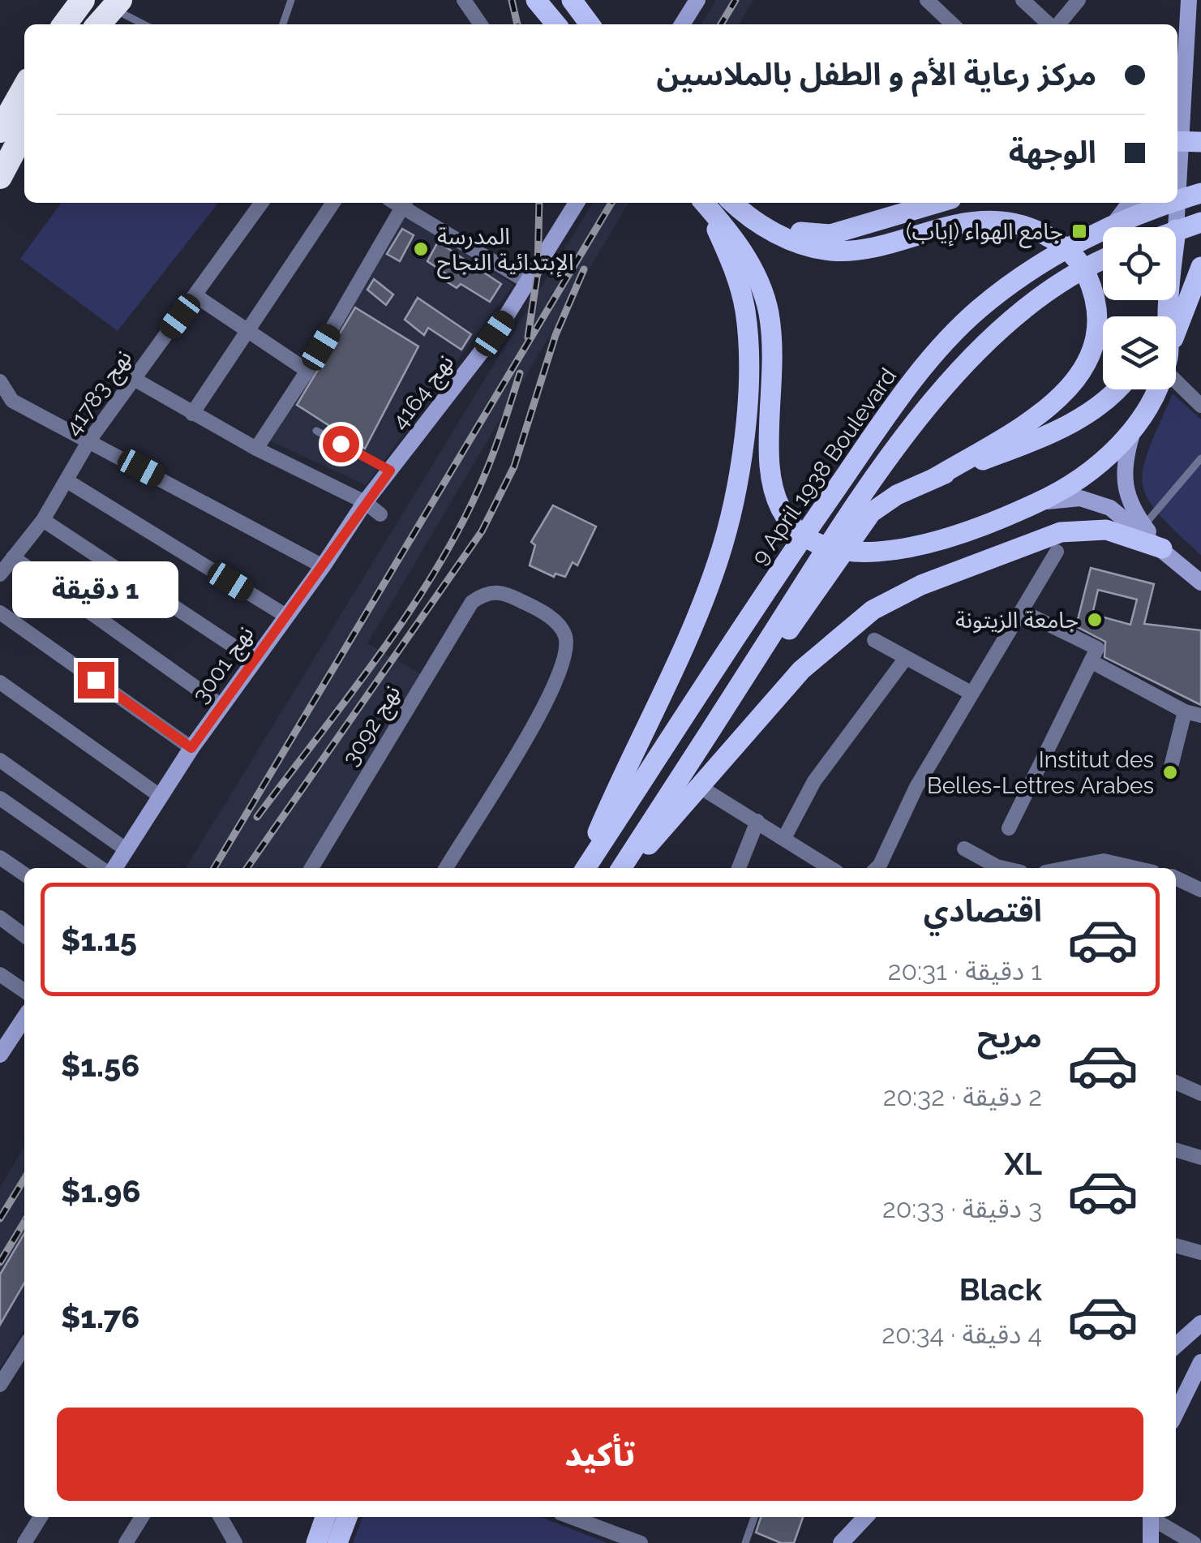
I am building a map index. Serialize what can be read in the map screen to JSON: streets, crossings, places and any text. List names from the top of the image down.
{
  "streets": {
    "main road": ["9 April 1938 Boulevard"],
    "street": [
      "نهج 4164",
      "نهج 41783",
      "نهج 3001",
      "نهج 3092"
    ]
  },
  "crossings": [
    ["نهج 4164", "نهج 3001"]
  ],
  "places": {
    "transit": ["جامع الهواء (إياب)"],
    "other": ["المدرسة الإبتدائية النجاح", "جامعة الزيتونة", "Institut des Belles-Lettres Arabes"]
  },
  "page": {
    "banner": ["مركز رعاية الأم و الطفل بالملاسين", "الوجهة"],
    "bubble": "1 دقيقة",
    "list": [
      {
        "name": "اقتصادي",
        "note": "1 دقيقة · 20:31",
        "value": "$1.15"
      },
      {
        "name": "مريح",
        "note": "2 دقيقة · 20:32",
        "value": "$1.56"
      },
      {
        "name": "XL",
        "note": "3 دقيقة · 20:33",
        "value": "$1.96"
      },
      {
        "name": "Black",
        "note": "4 دقيقة · 20:34",
        "value": "$1.76"
      }
    ],
    "buttons": "تأكيد"
  }
}
